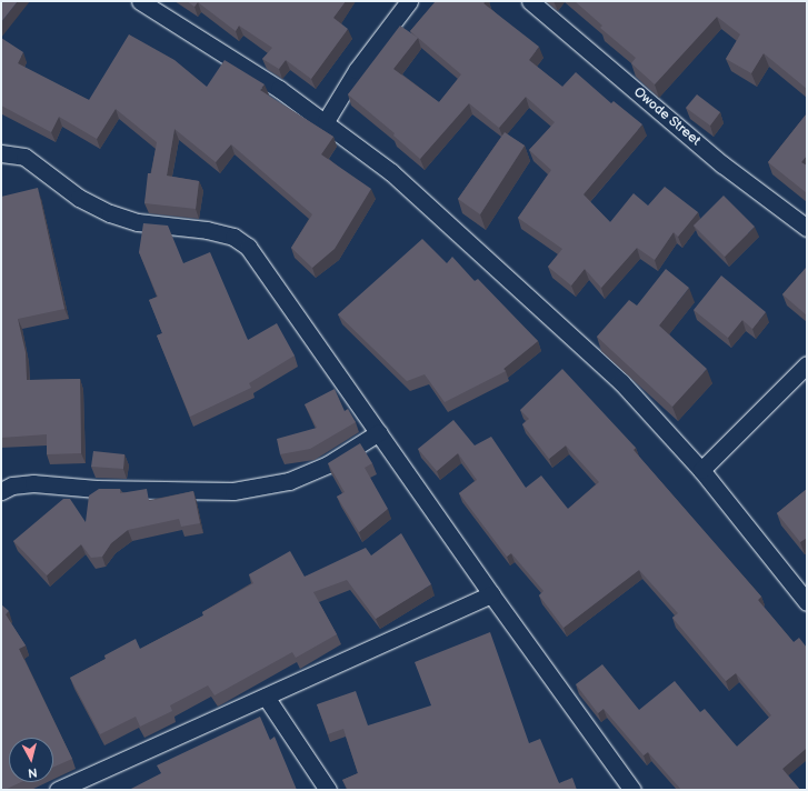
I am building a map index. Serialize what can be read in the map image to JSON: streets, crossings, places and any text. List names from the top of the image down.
{
  "streets": {
    "street": ["Owode Street"]
  },
  "north": "bottom"
}
